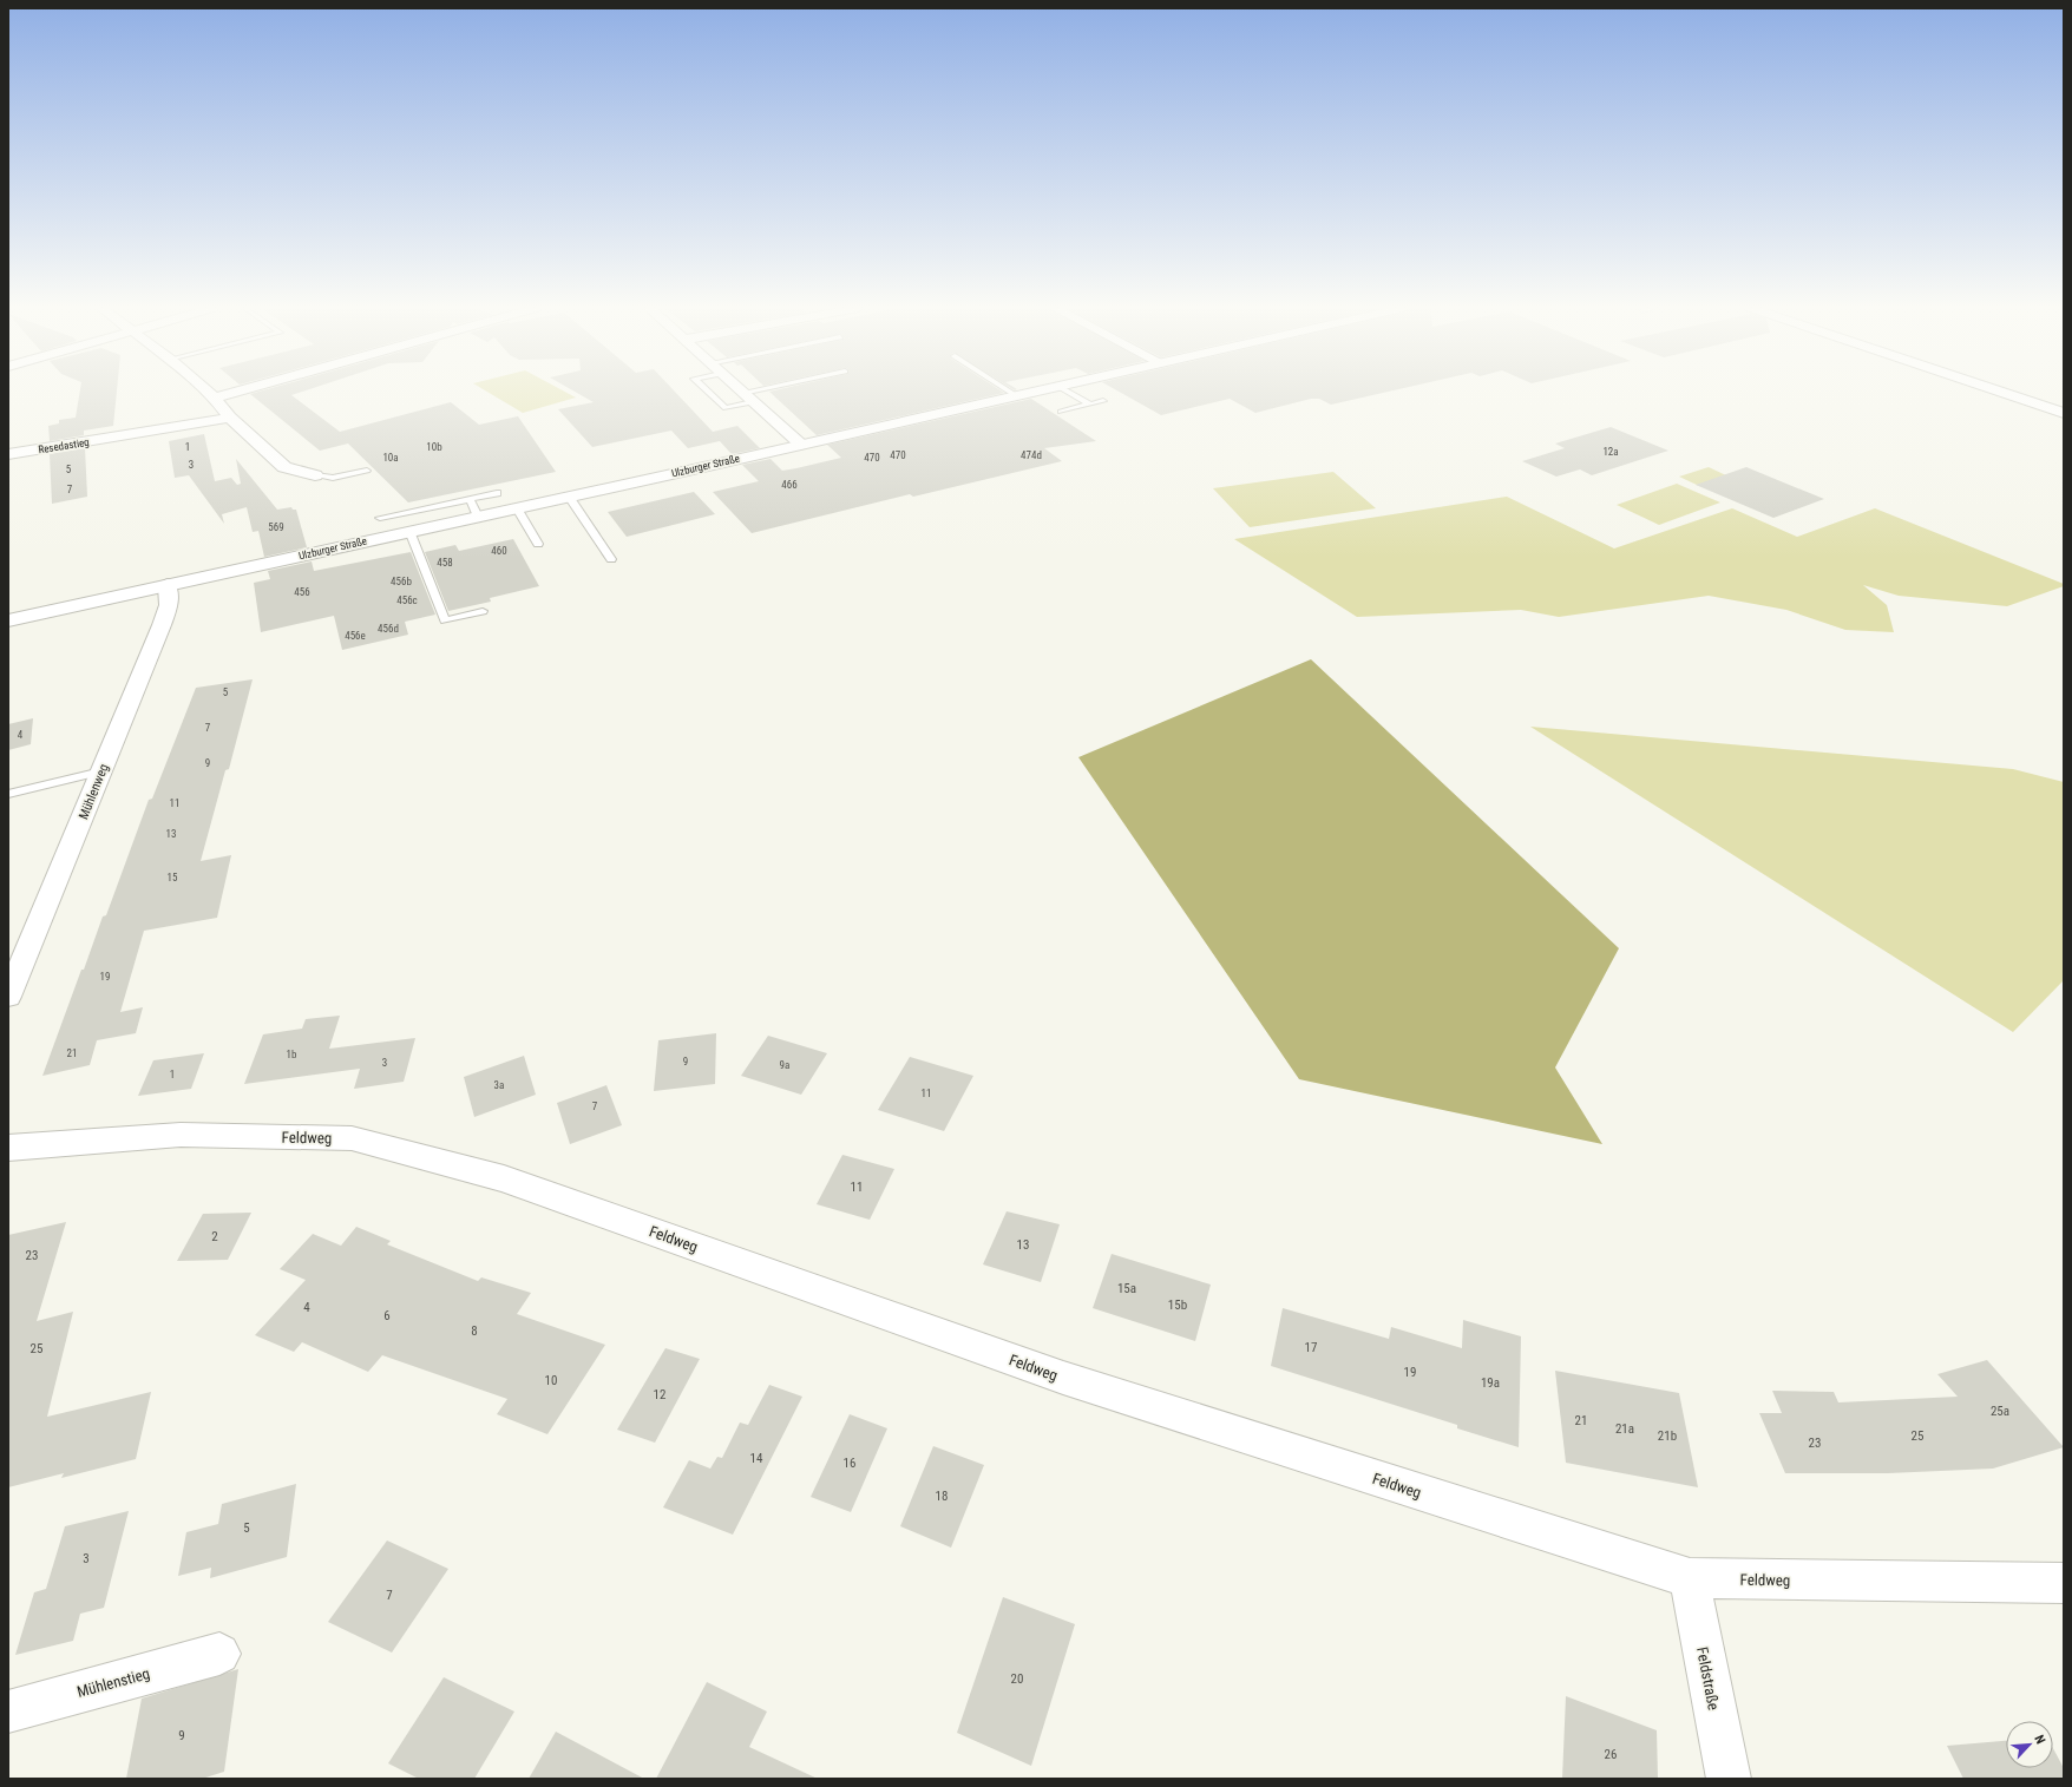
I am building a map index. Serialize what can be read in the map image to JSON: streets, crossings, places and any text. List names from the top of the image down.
{
  "streets": {
    "main road": ["Ulzburger Straße"],
    "street": [
      "Resedastieg",
      "Mühlenweg",
      "Feldweg",
      "Feldstraße",
      "Mühlenstieg"
    ]
  },
  "crossings": [
    ["Ulzburger Straße", "Mühlenweg"],
    ["Feldweg", "Feldstraße"]
  ],
  "house_numbers": [
    "1",
    "10b",
    "12a",
    "470",
    "474d",
    "10a",
    "470",
    "3",
    "5",
    "466",
    "7",
    "569",
    "460",
    "458",
    "456b",
    "456",
    "456c",
    "456d",
    "456e",
    "5",
    "7",
    "4",
    "9",
    "11",
    "13",
    "15",
    "19",
    "21",
    "1b",
    "9",
    "3",
    "9a",
    "1",
    "3a",
    "11",
    "7",
    "11",
    "2",
    "13",
    "23",
    "15a",
    "15b",
    "4",
    "6",
    "8",
    "17",
    "25",
    "19",
    "10",
    "19a",
    "12",
    "25a",
    "21",
    "21a",
    "21b",
    "25",
    "23",
    "14",
    "16",
    "18",
    "5",
    "3",
    "7",
    "20",
    "9",
    "26"
  ],
  "north": "top right"
}
